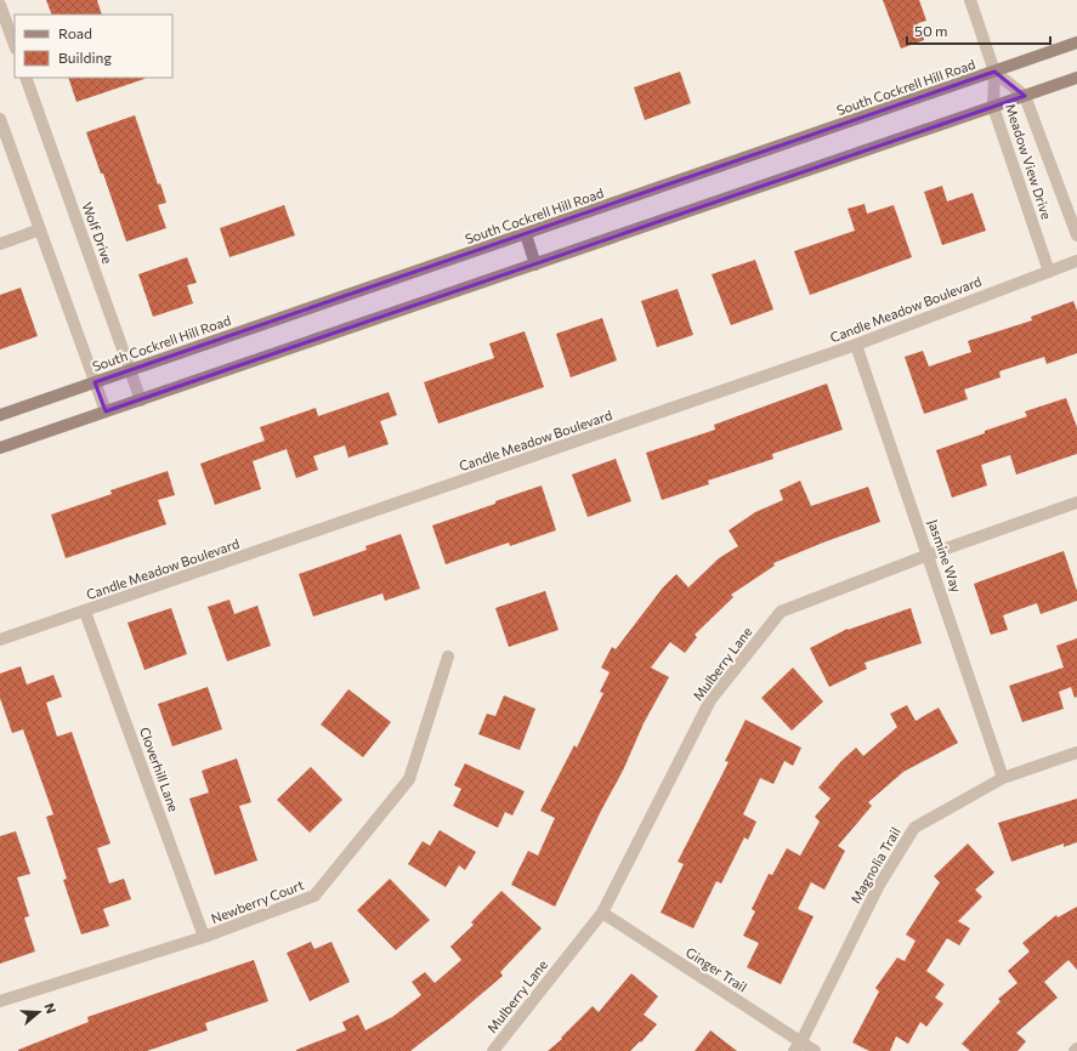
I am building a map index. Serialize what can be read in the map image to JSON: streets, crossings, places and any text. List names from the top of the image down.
{
  "streets": {
    "main road": ["South Cockrell Hill Road"],
    "street": [
      "Meadow View Drive",
      "Wolf Drive",
      "Candle Meadow Boulevard",
      "Jasmine Way",
      "Mulberry Lane",
      "Cloverhill Lane",
      "Magnolia Trail",
      "Newberry Court",
      "Ginger Trail"
    ]
  },
  "crossings": [
    ["South Cockrell Hill Road", "Meadow View Drive"],
    ["South Cockrell Hill Road", "Wolf Drive"],
    ["Meadow View Drive", "Candle Meadow Boulevard"],
    ["Candle Meadow Boulevard", "Jasmine Way"],
    ["Candle Meadow Boulevard", "Cloverhill Lane"],
    ["Jasmine Way", "Mulberry Lane"],
    ["Jasmine Way", "Magnolia Trail"],
    ["Mulberry Lane", "Ginger Trail"],
    ["Cloverhill Lane", "Newberry Court"],
    ["Magnolia Trail", "Ginger Trail"]
  ],
  "legend": ["Road", "Building"],
  "scale_bar": "50 m",
  "north": "right"
}
